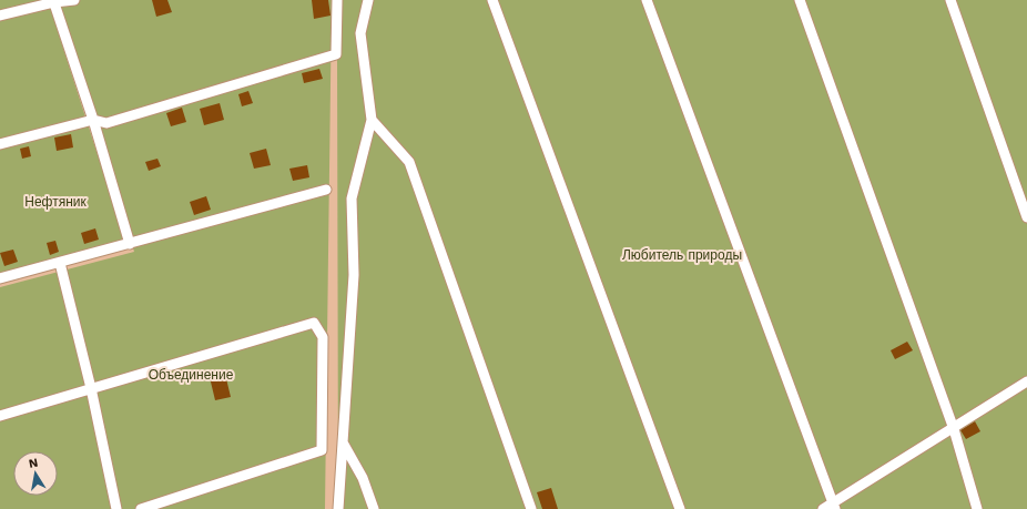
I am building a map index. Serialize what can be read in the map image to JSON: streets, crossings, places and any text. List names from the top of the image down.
{
  "parks": ["Нефтяник", "Любитель природы", "Объединение"],
  "north": "top"
}
